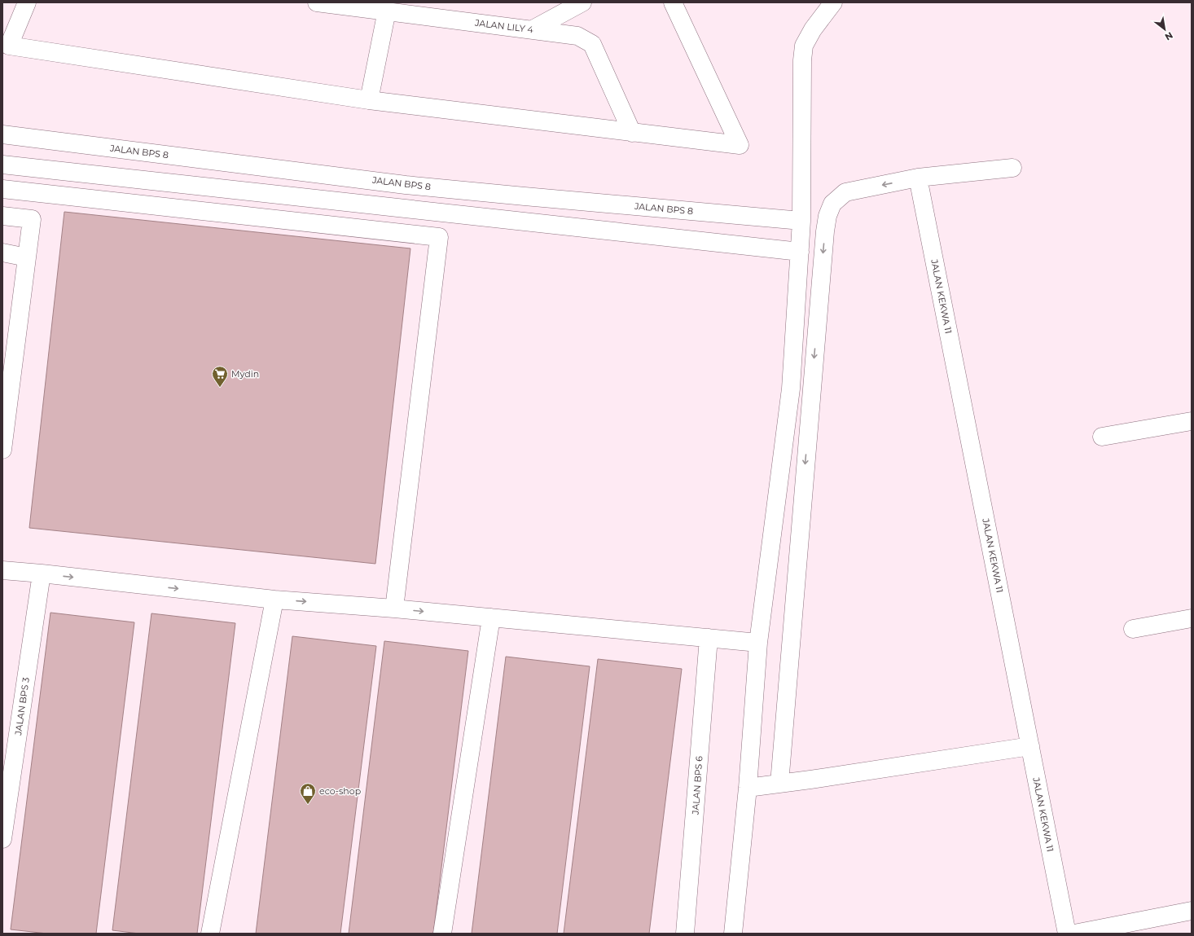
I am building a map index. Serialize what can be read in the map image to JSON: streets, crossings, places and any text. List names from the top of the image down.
{
  "streets": {
    "street": [
      "JALAN LILY 4",
      "JALAN BPS 8",
      "JALAN KEKWA 11",
      "JALAN BPS 3",
      "JALAN BPS 6"
    ]
  },
  "places": {
    "supermarket": ["Mydin"],
    "shop": ["eco-shop"]
  },
  "north": "bottom right"
}
